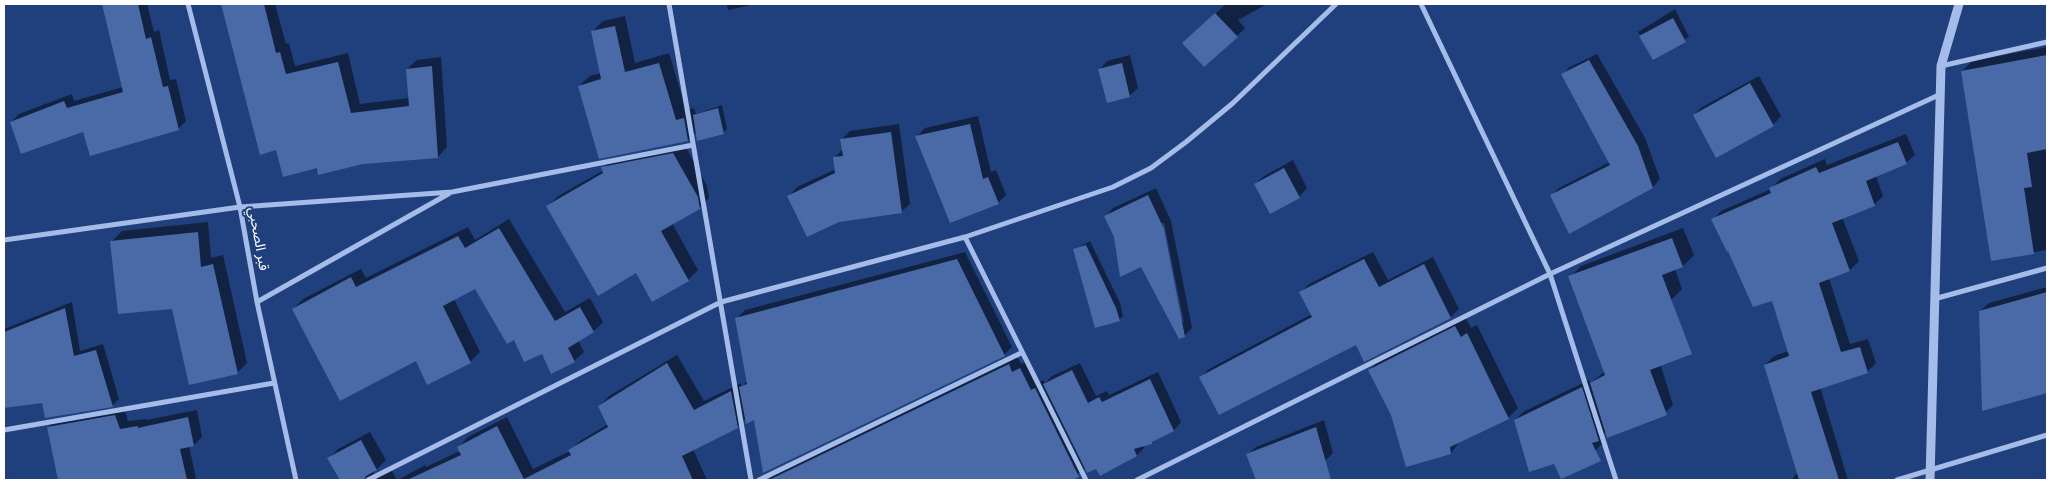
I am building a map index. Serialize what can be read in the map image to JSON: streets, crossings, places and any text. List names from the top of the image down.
{
  "streets": {
    "street": ["قبر الصحبي"]
  }
}
